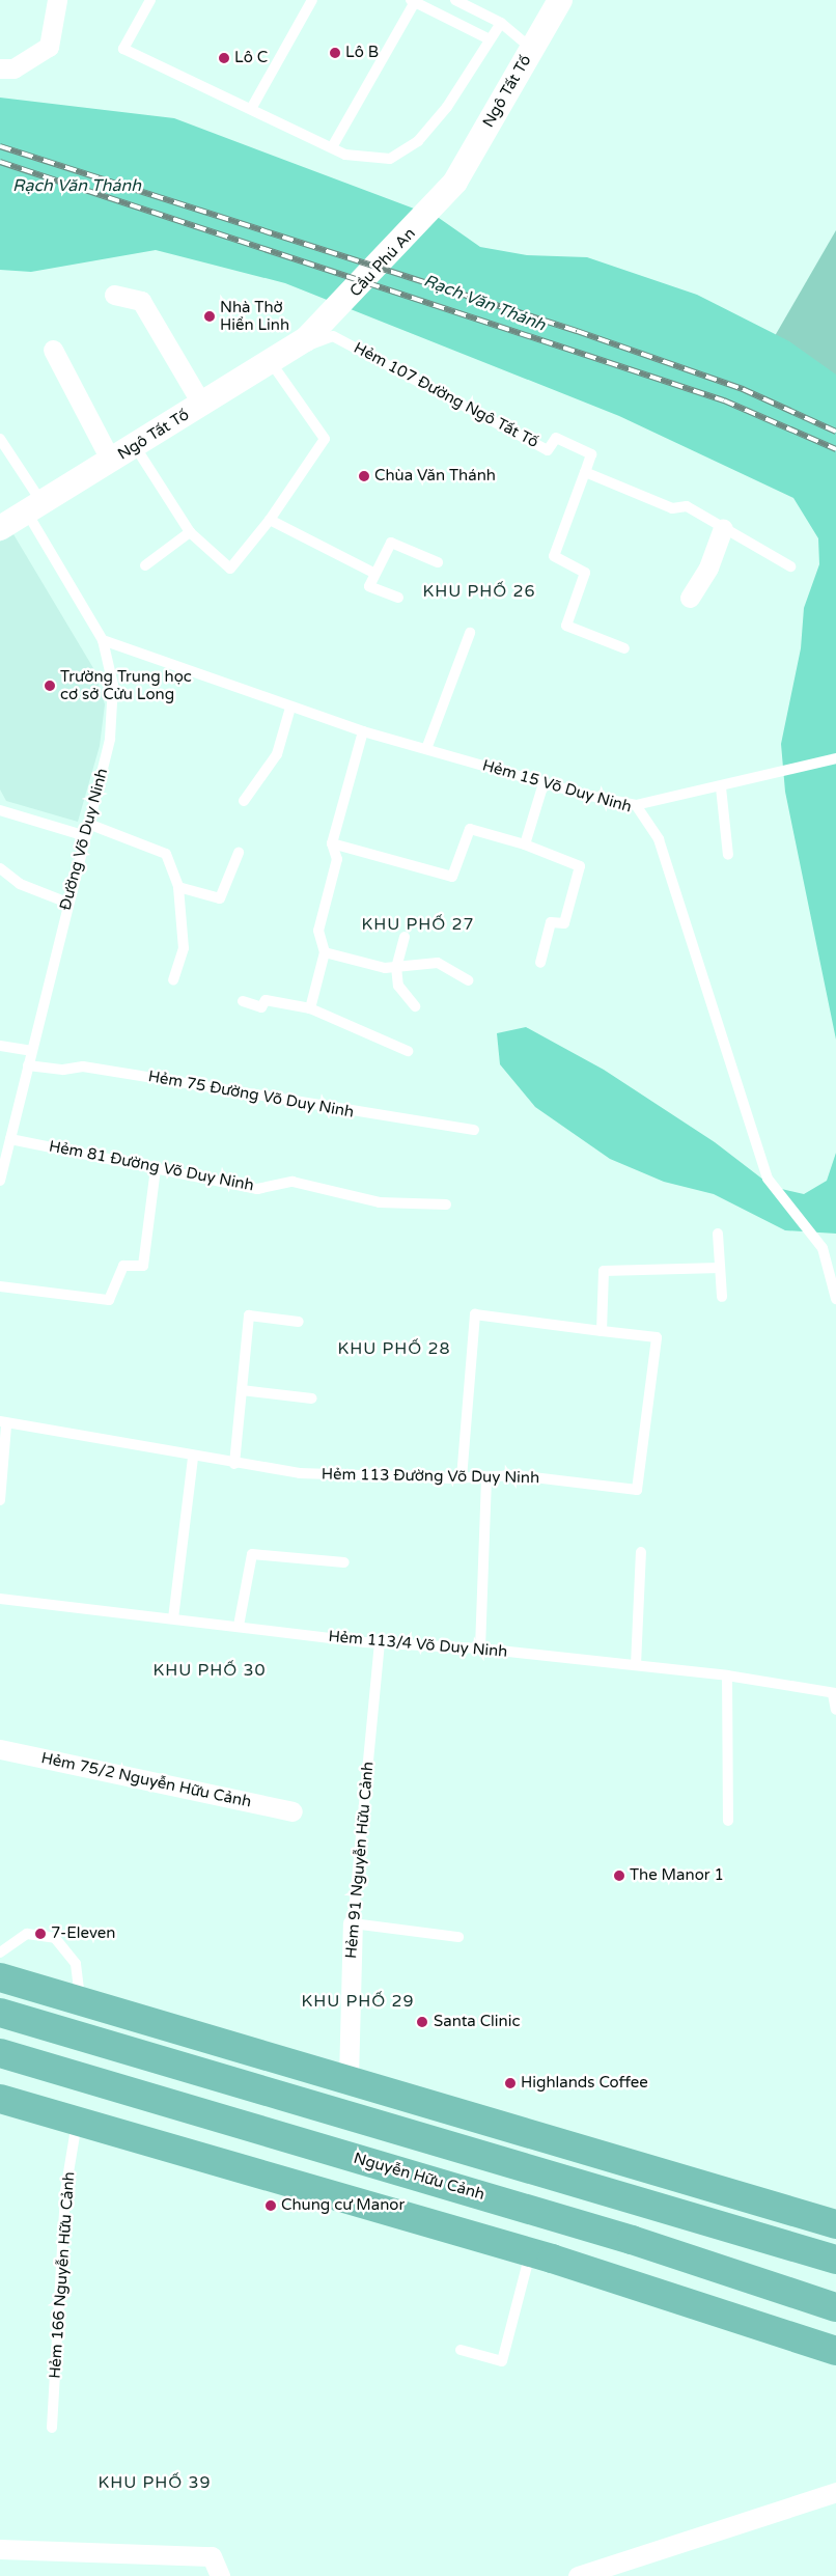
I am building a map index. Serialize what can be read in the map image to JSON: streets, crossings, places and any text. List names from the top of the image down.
{
  "streets": {
    "main road": ["Nguyễn Hữu Cảnh"],
    "street": [
      "Ngô Tất Tố",
      "Cầu Phú An",
      "Hẻm 75/2 Nguyễn Hữu Cảnh",
      "Hẻm 91 Nguyễn Hữu Cảnh"
    ],
    "lane": [
      "Hẻm 107 Đường Ngô Tất Tố",
      "Hẻm 15 Võ Duy Ninh",
      "Đường Võ Duy Ninh",
      "Hẻm 75 Đường Võ Duy Ninh",
      "Hẻm 81 Đường Võ Duy Ninh",
      "Hẻm 113 Đường Võ Duy Ninh",
      "Hẻm 113/4 Võ Duy Ninh",
      "Hẻm 166 Nguyễn Hữu Cảnh"
    ]
  },
  "crossings": [
    ["Ngô Tất Tố", "Cầu Phú An"],
    ["Ngô Tất Tố", "Hẻm 107 Đường Ngô Tất Tố"],
    ["Ngô Tất Tố", "Đường Võ Duy Ninh"],
    ["Hẻm 15 Võ Duy Ninh", "Đường Võ Duy Ninh"],
    ["Đường Võ Duy Ninh", "Hẻm 75 Đường Võ Duy Ninh"],
    ["Đường Võ Duy Ninh", "Hẻm 81 Đường Võ Duy Ninh"],
    ["Hẻm 113/4 Võ Duy Ninh", "Hẻm 91 Nguyễn Hữu Cảnh"]
  ],
  "districts": [
    "KHU PHỐ 26",
    "KHU PHỐ 27",
    "KHU PHỐ 28",
    "KHU PHỐ 30",
    "KHU PHỐ 29",
    "KHU PHỐ 39"
  ],
  "water": ["Rạch Văn Thánh"],
  "places": [
    "Lô B",
    "Lô C",
    "Nhà Thờ Hiển Linh",
    "Chùa Văn Thánh",
    "Trường Trung học cơ sở Cửu Long",
    "The Manor 1",
    "7-Eleven",
    "Santa Clinic",
    "Highlands Coffee",
    "Chung cư Manor"
  ]
}
